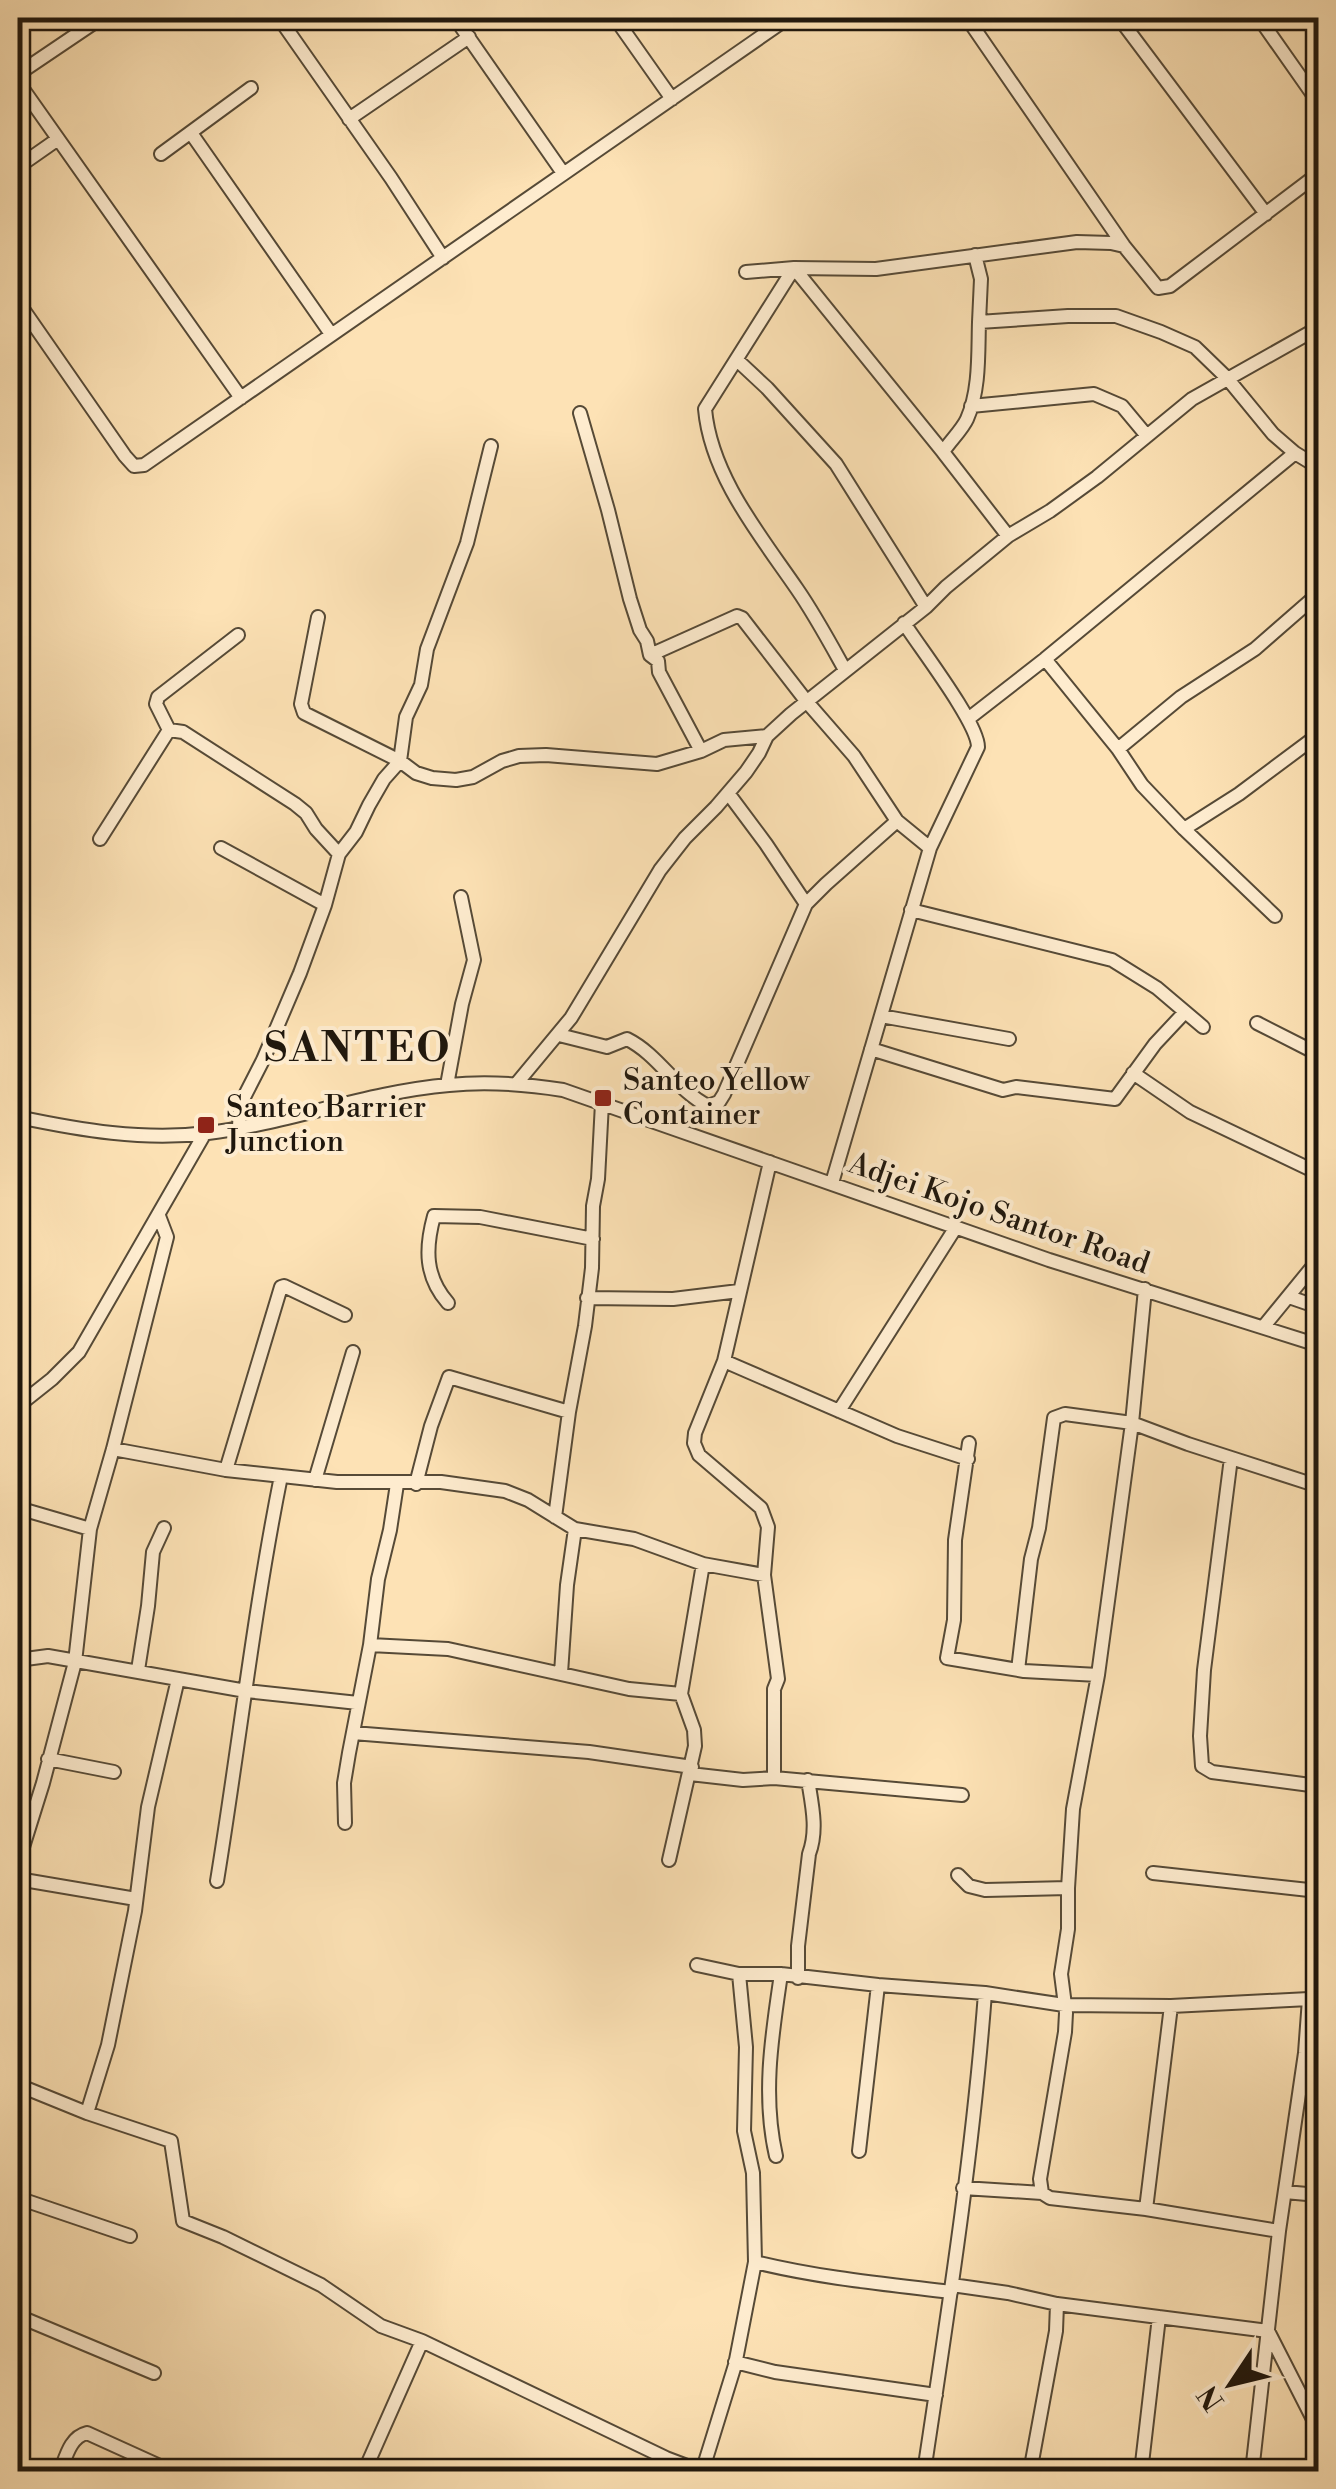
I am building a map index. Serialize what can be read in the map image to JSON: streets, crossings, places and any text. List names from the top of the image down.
{
  "streets": {
    "street": ["Adjei Kojo Santor Road"]
  },
  "districts": ["SANTEO"],
  "places": {
    "transit": ["Santeo Yellow Container", "Santeo Barrier Junction"]
  },
  "north": "bottom left"
}
